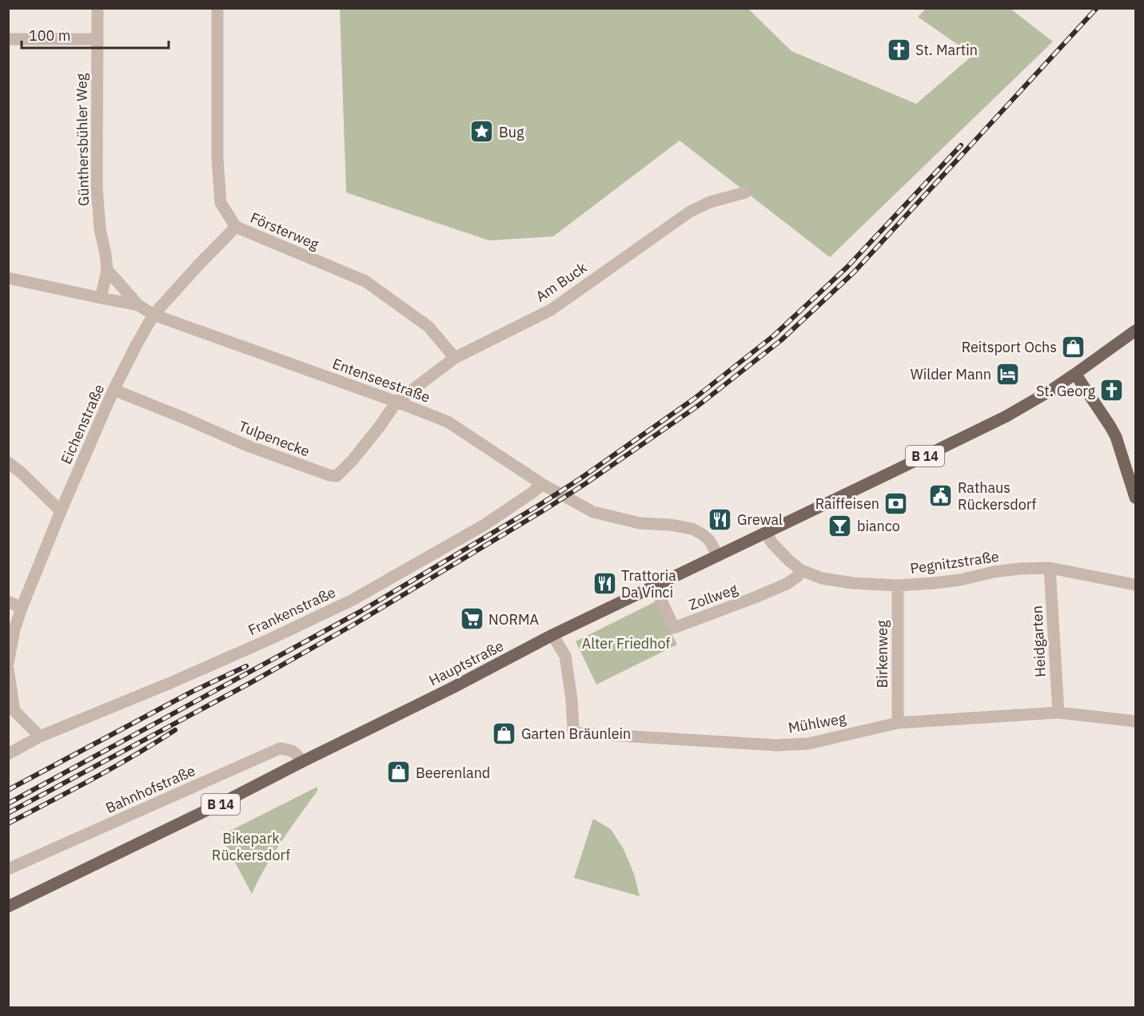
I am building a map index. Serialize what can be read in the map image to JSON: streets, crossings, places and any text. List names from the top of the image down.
{
  "streets": {
    "main road": ["B 14", "Hauptstraße"],
    "street": [
      "Günthersbühler Weg",
      "Försterweg",
      "Am Buck",
      "Entenseestraße",
      "Eichenstraße",
      "Tulpenecke",
      "Pegnitzstraße",
      "Zollweg",
      "Frankenstraße",
      "Heidgarten",
      "Birkenweg",
      "Mühlweg",
      "Bahnhofstraße"
    ]
  },
  "crossings": [
    ["Günthersbühler Weg", "Entenseestraße"],
    ["Försterweg", "Am Buck"],
    ["Försterweg", "Eichenstraße"],
    ["Am Buck", "Entenseestraße"],
    ["Am Buck", "Tulpenecke"],
    ["Entenseestraße", "Eichenstraße"],
    ["Entenseestraße", "Tulpenecke"],
    ["Entenseestraße", "Frankenstraße"],
    ["Entenseestraße", "Hauptstraße"],
    ["Eichenstraße", "Tulpenecke"],
    ["Pegnitzstraße", "Zollweg"],
    ["Pegnitzstraße", "Heidgarten"],
    ["Pegnitzstraße", "Birkenweg"],
    ["Pegnitzstraße", "Hauptstraße"],
    ["Zollweg", "Hauptstraße"],
    ["Heidgarten", "Mühlweg"],
    ["Birkenweg", "Mühlweg"],
    ["Hauptstraße", "Mühlweg"],
    ["Hauptstraße", "Bahnhofstraße"]
  ],
  "parks": ["Alter Friedhof", "Bikepark Rückersdorf"],
  "places": {
    "church": ["St. Martin", "St. Georg"],
    "place": ["Bug"],
    "shop": ["Reitsport Ochs", "Garten Bräunlein", "Beerenland"],
    "hotel": ["Wilder Mann"],
    "public building": ["Rathaus Rückersdorf"],
    "bank": ["Raiffeisen"],
    "restaurant": ["Grewal", "Trattoria Da Vinci"],
    "bar": ["bianco"],
    "supermarket": ["NORMA"]
  },
  "scale_bar": "100 m"
}
